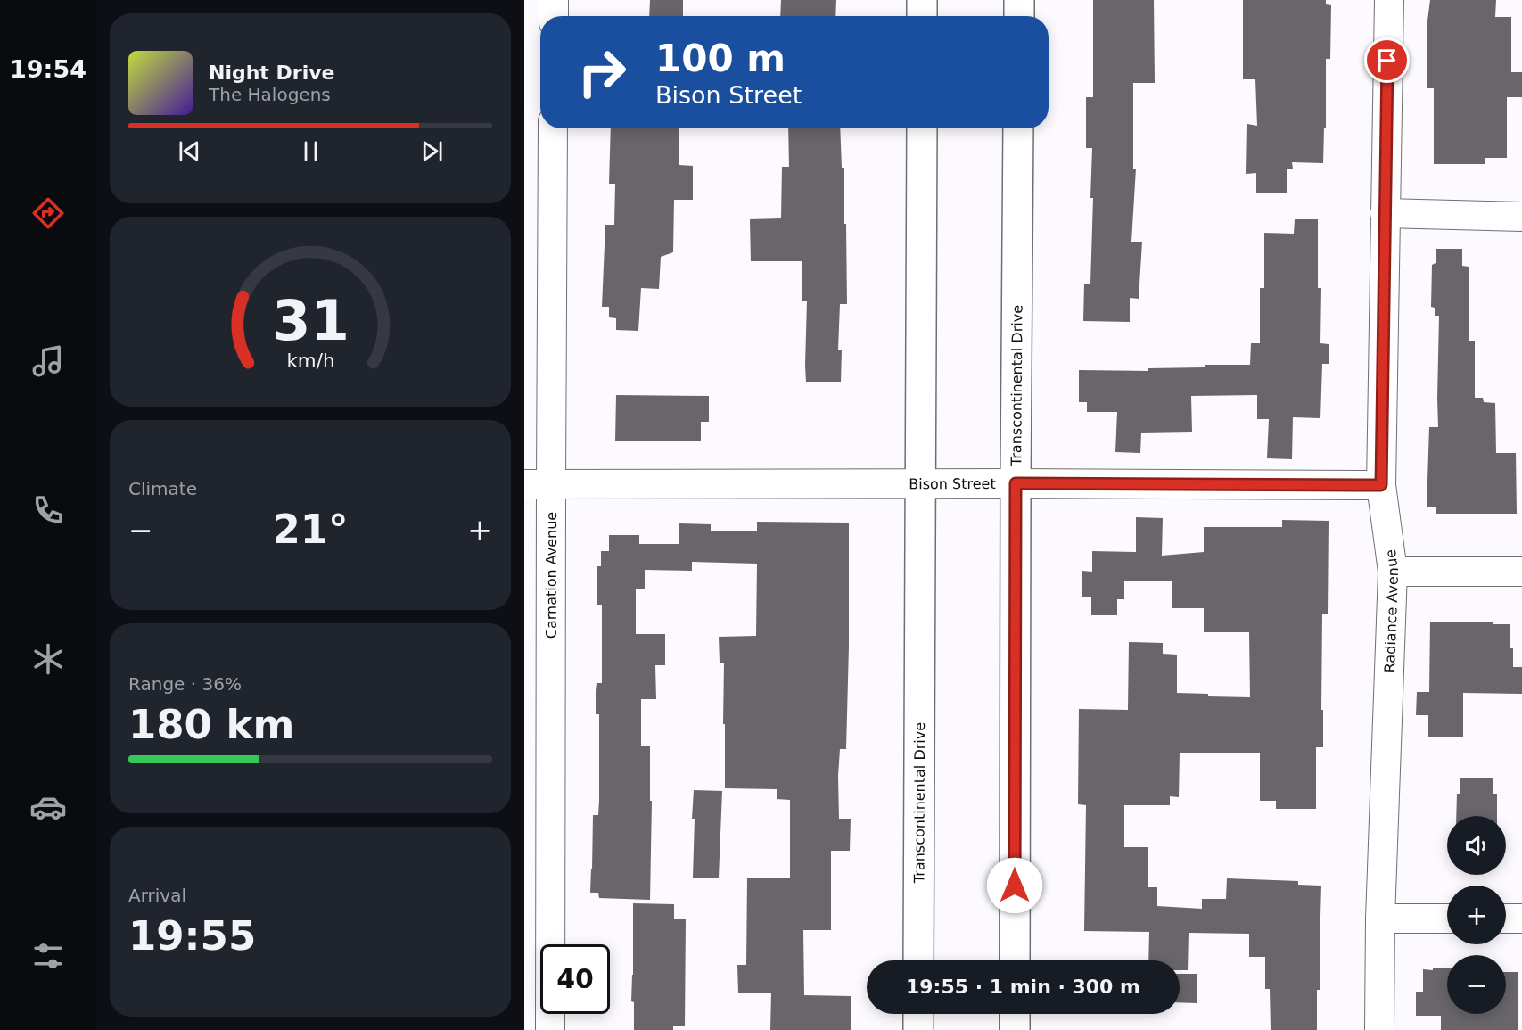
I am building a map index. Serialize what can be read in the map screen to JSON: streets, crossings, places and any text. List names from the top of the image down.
{
  "streets": {
    "street": [
      "Transcontinental Drive",
      "Bison Street",
      "Carnation Avenue",
      "Radiance Avenue"
    ]
  },
  "crossings": [
    ["Transcontinental Drive", "Bison Street"],
    ["Bison Street", "Carnation Avenue"],
    ["Bison Street", "Radiance Avenue"]
  ],
  "page": {
    "tabs": "19:54",
    "turn": ["100 m", "Bison Street"],
    "song": ["Night Drive", "The Halogens"],
    "tile": [
      "Climate",
      ["Range · 36%", "180 km"],
      ["Arrival", "19:55"]
    ],
    "heat": ["−", "21°", "+"],
    "map_buttons": ["+", "−"],
    "limit": "40",
    "trip": "19:55 · 1 min · 300 m",
    "gauge": ["31", "km/h"]
  }
}
